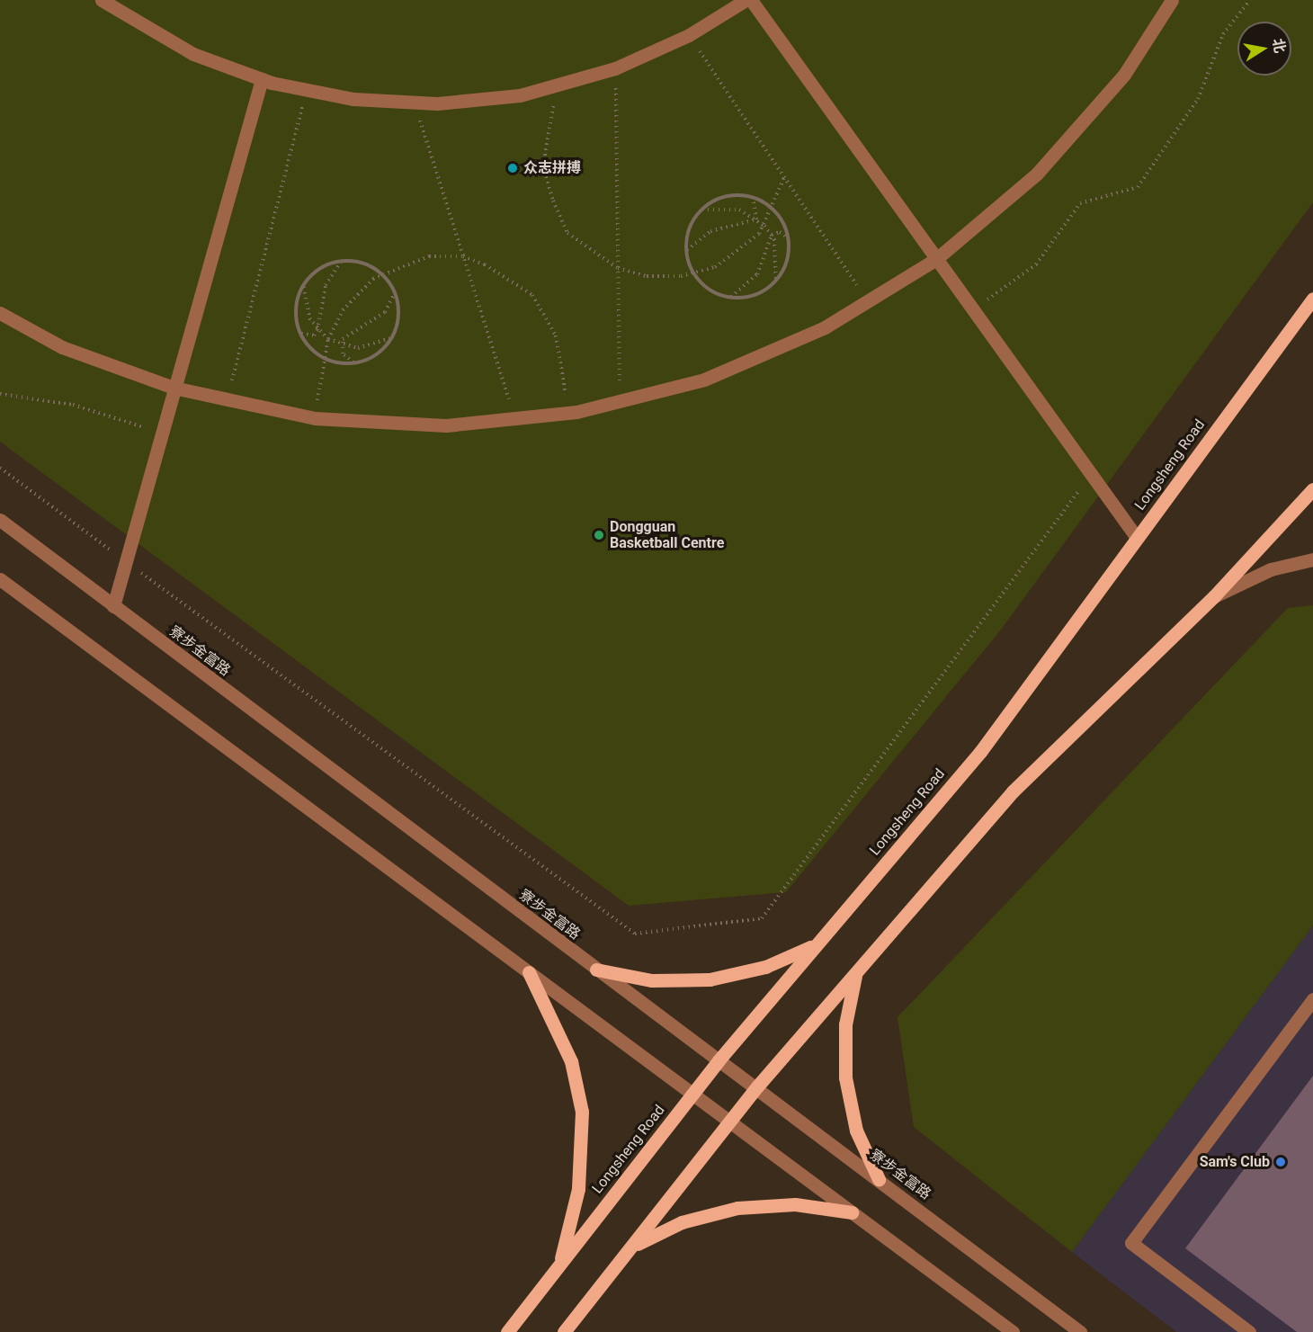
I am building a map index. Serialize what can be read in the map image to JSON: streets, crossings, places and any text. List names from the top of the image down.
{
  "streets": {
    "main road": ["Longsheng Road"],
    "street": ["寮步金富路"]
  },
  "crossings": [
    ["Longsheng Road", "寮步金富路"]
  ],
  "places": ["众志拼搏", "Dongguan Basketball Centre", "Sam's Club"],
  "north": "right"
}
